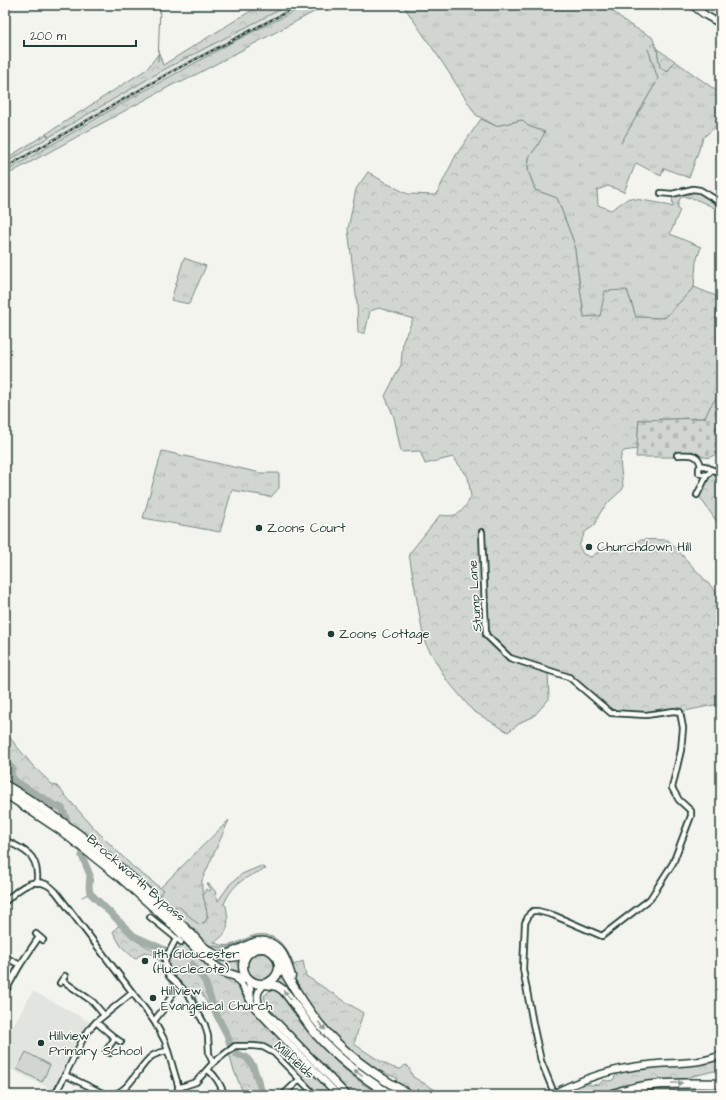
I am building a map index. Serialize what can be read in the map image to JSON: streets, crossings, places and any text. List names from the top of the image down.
{
  "streets": {
    "highway": ["Brockworth Bypass"],
    "street": ["Stump Lane", "Millfields"]
  },
  "places": [
    "Zoons Court",
    "Churchdown Hill",
    "Zoons Cottage",
    "11th Gloucester (Hucclecote)",
    "Hillview Evangelical Church",
    "Hillview Primary School"
  ],
  "scale_bar": "200 m"
}
